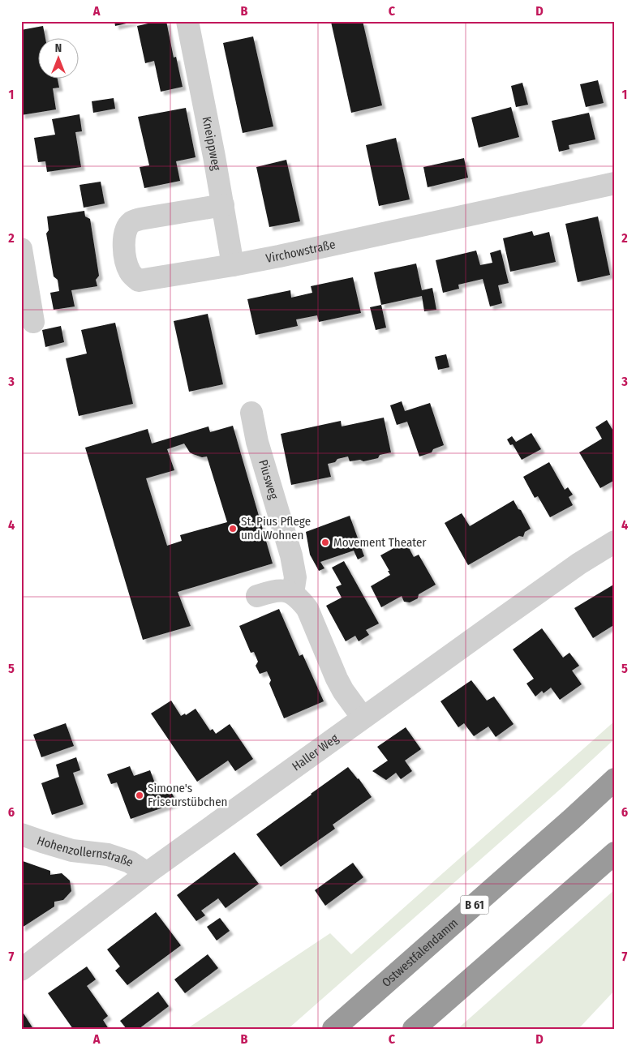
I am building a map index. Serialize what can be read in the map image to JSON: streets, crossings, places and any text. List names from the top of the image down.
{
  "streets": {
    "highway": ["B 61", "Ostwestfalendamm"],
    "street": [
      "Kneippweg",
      "Virchowstraße",
      "Piusweg",
      "Haller Weg",
      "Hohenzollernstraße"
    ]
  },
  "crossings": [
    ["Kneippweg", "Virchowstraße"],
    ["Haller Weg", "Hohenzollernstraße"]
  ],
  "places": ["St. Pius Pflege und Wohnen", "Movement Theater", "Simone's Friseurstübchen"],
  "north": "top",
  "grid": {
    "columns": [
      "A",
      "B",
      "C",
      "D"
    ],
    "rows": [
      "1",
      "2",
      "3",
      "4",
      "5",
      "6",
      "7"
    ]
  }
}
